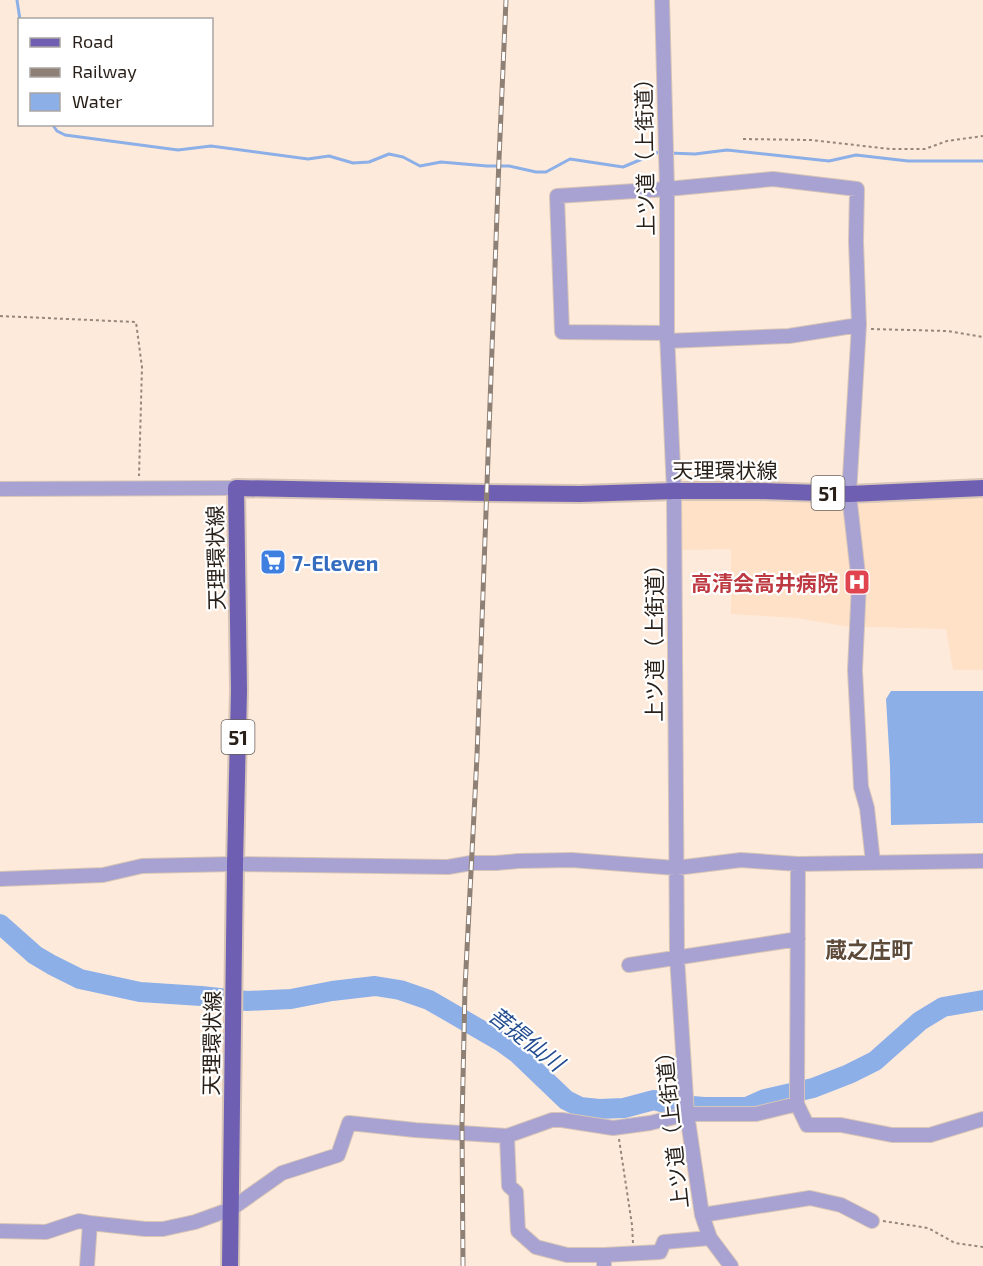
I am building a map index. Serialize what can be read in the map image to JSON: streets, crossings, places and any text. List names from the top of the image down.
{
  "streets": {
    "main road": ["天理環状線", "51"],
    "street": ["上ツ道（上街道）"]
  },
  "crossings": [
    ["上ツ道（上街道）", "天理環状線"]
  ],
  "districts": ["蔵之庄町"],
  "water": ["菩提仙川"],
  "places": {
    "supermarket": ["7-Eleven"],
    "hospital": ["高清会高井病院"]
  },
  "legend": ["Road", "Railway", "Water"]
}
